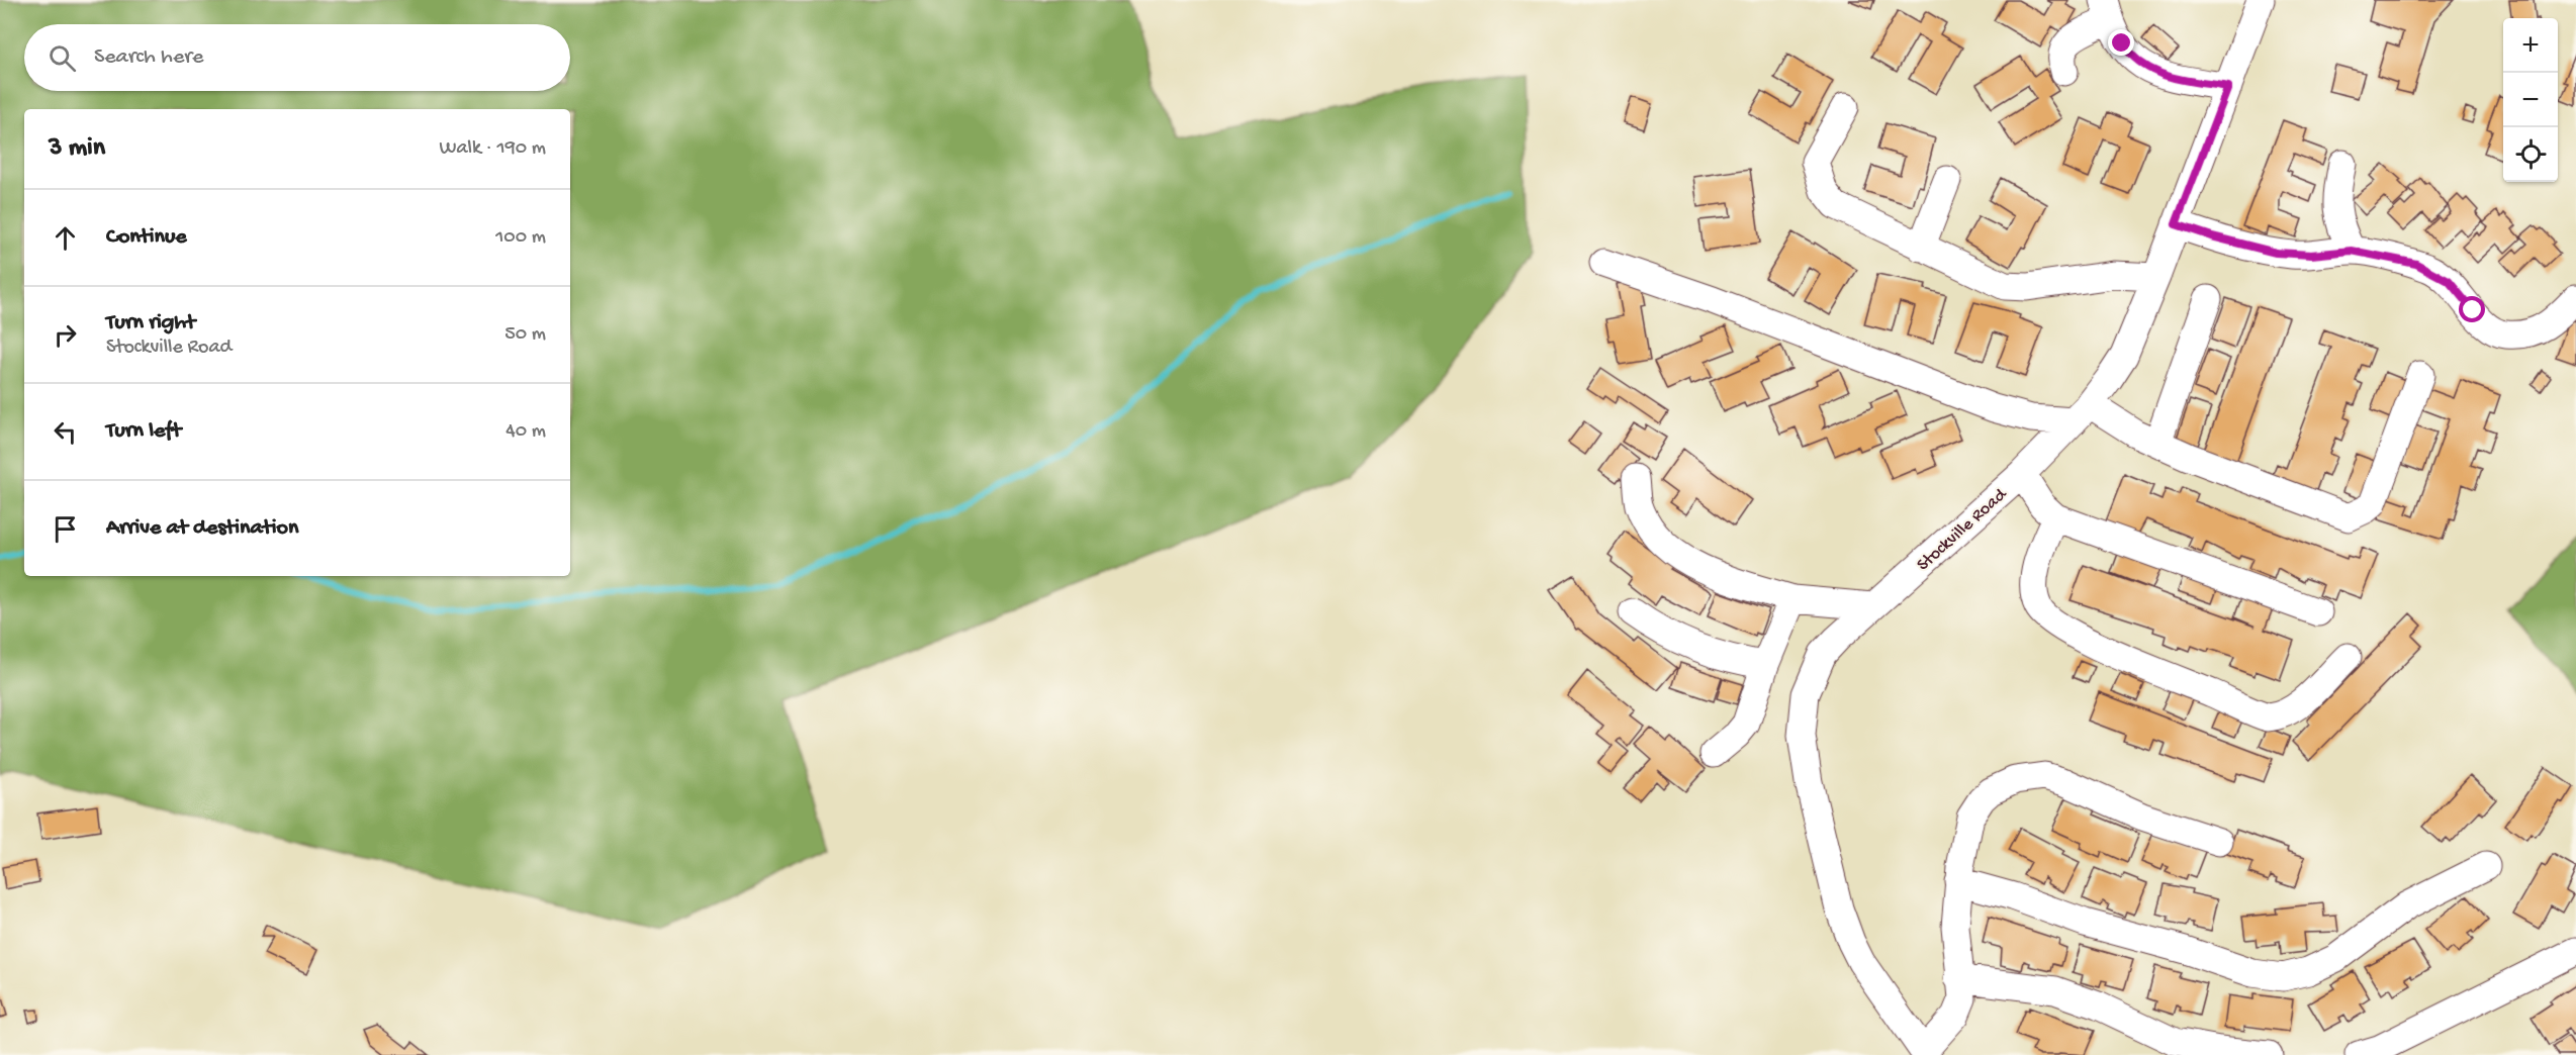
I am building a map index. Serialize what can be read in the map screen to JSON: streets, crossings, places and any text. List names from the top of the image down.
{
  "streets": {
    "street": ["Stockville Road"]
  },
  "page": {
    "map_buttons": ["+", "−"],
    "search": "Search here",
    "heading": ["3 min", "Walk · 190 m"],
    "list": [
      ["Continue", "100 m"],
      ["Turn right", "Stockville Road", "50 m"],
      ["Turn left", "40 m"],
      "Arrive at destination"
    ]
  }
}
